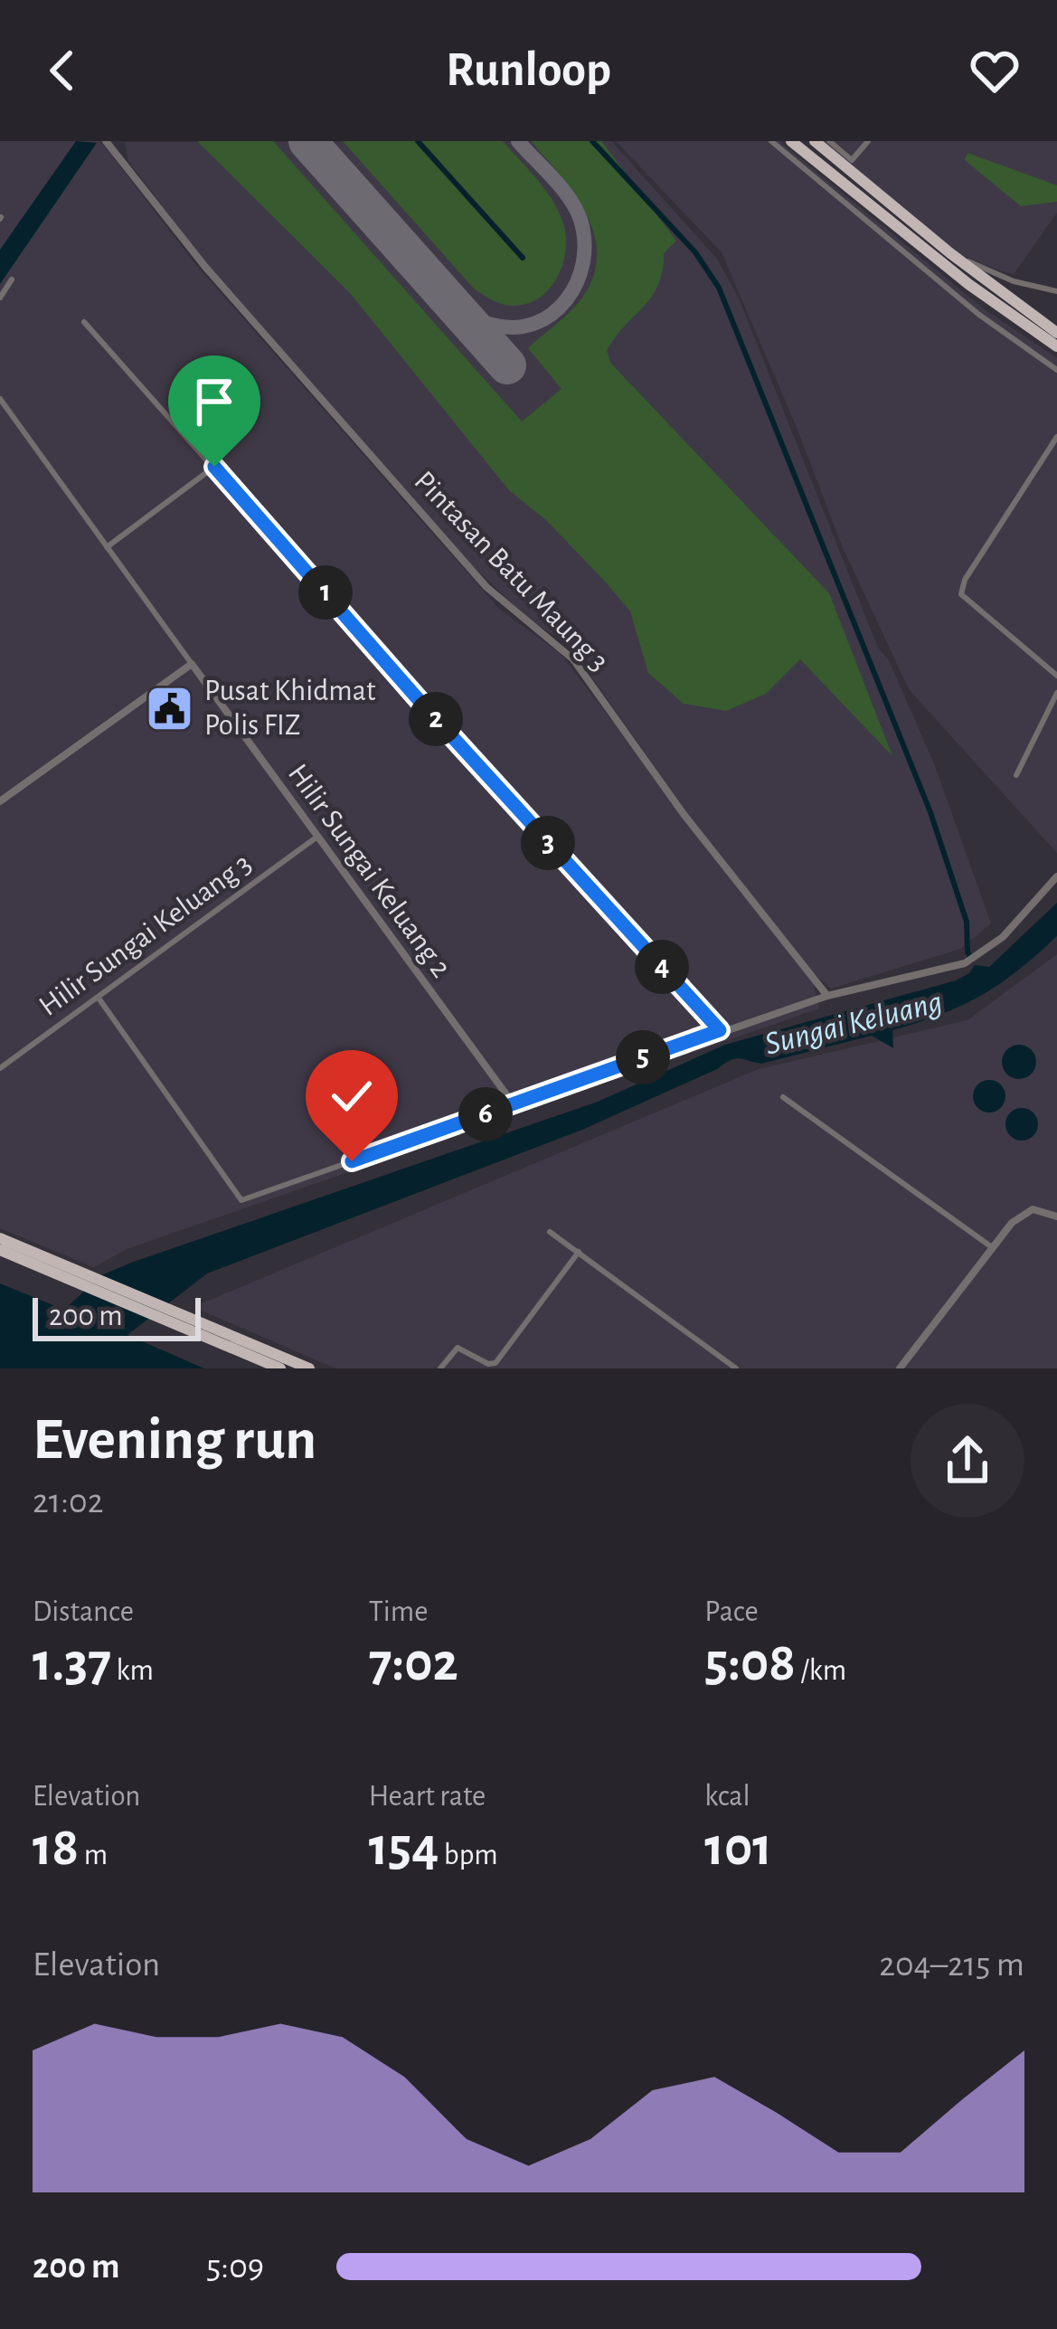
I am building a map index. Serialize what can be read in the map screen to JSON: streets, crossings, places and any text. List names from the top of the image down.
{
  "streets": {
    "street": ["Pintasan Batu Maung 3", "Hilir Sungai Keluang 2", "Hilir Sungai Keluang 3"]
  },
  "crossings": [
    ["Hilir Sungai Keluang 2", "Hilir Sungai Keluang 3"]
  ],
  "water": ["Sungai Keluang"],
  "places": {
    "public building": ["Pusat Khidmat Polis FIZ"]
  },
  "scale_bar": "200 m",
  "page": {
    "header": "Runloop",
    "pins": [
      "1",
      "2",
      "3",
      "4",
      "5",
      "6"
    ],
    "scale": "200 m",
    "heading": ["Evening run", "21:02"],
    "stats": [
      ["Distance", "1.37 km"],
      ["Time", "7:02"],
      ["Pace", "5:08 /km"],
      ["Elevation", "18 m"],
      ["Heart rate", "154 bpm"],
      ["kcal", "101"]
    ],
    "chart": ["Elevation", "204–215 m"],
    "list": [
      {
        "name": "200 m",
        "note": "5:09"
      }
    ]
  }
}
